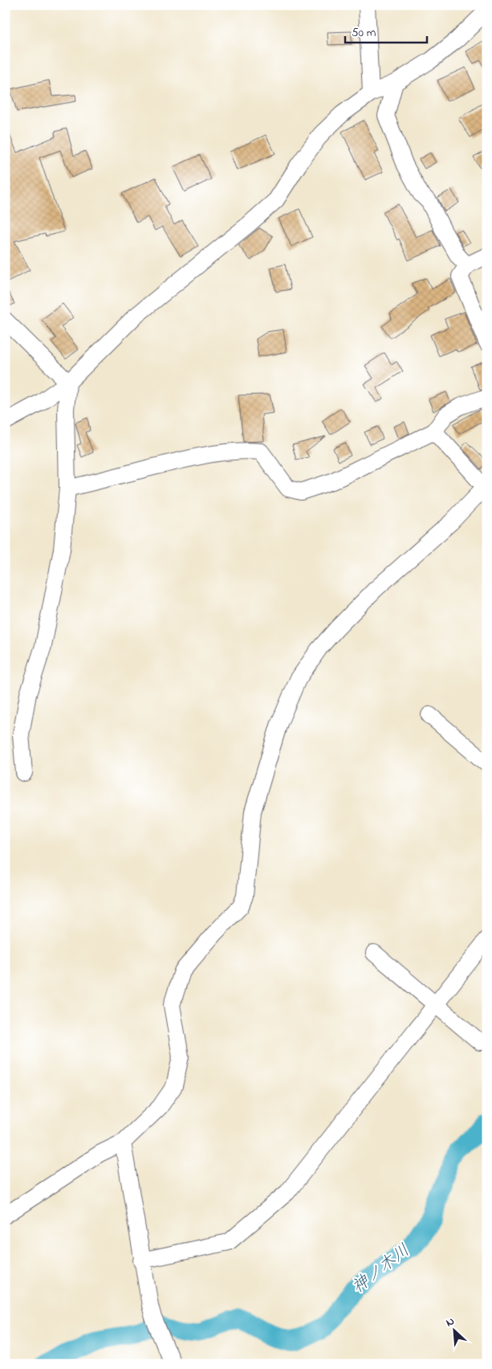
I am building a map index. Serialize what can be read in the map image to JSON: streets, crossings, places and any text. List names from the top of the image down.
{
  "water": ["神ノ木川"],
  "scale_bar": "50 m",
  "north": "top left"
}
